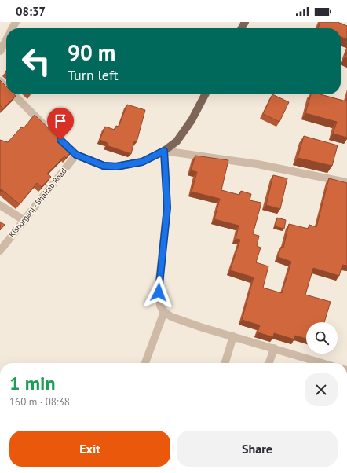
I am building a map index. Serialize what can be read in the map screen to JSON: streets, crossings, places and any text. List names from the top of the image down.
{
  "streets": {
    "street": ["Kishorganj - Bhairab Road"]
  },
  "page": {
    "status": "08:37",
    "turn": ["90 m", "Turn left"],
    "heading": ["1 min", "160 m · 08:38"],
    "buttons": ["Exit", "Share"]
  }
}
